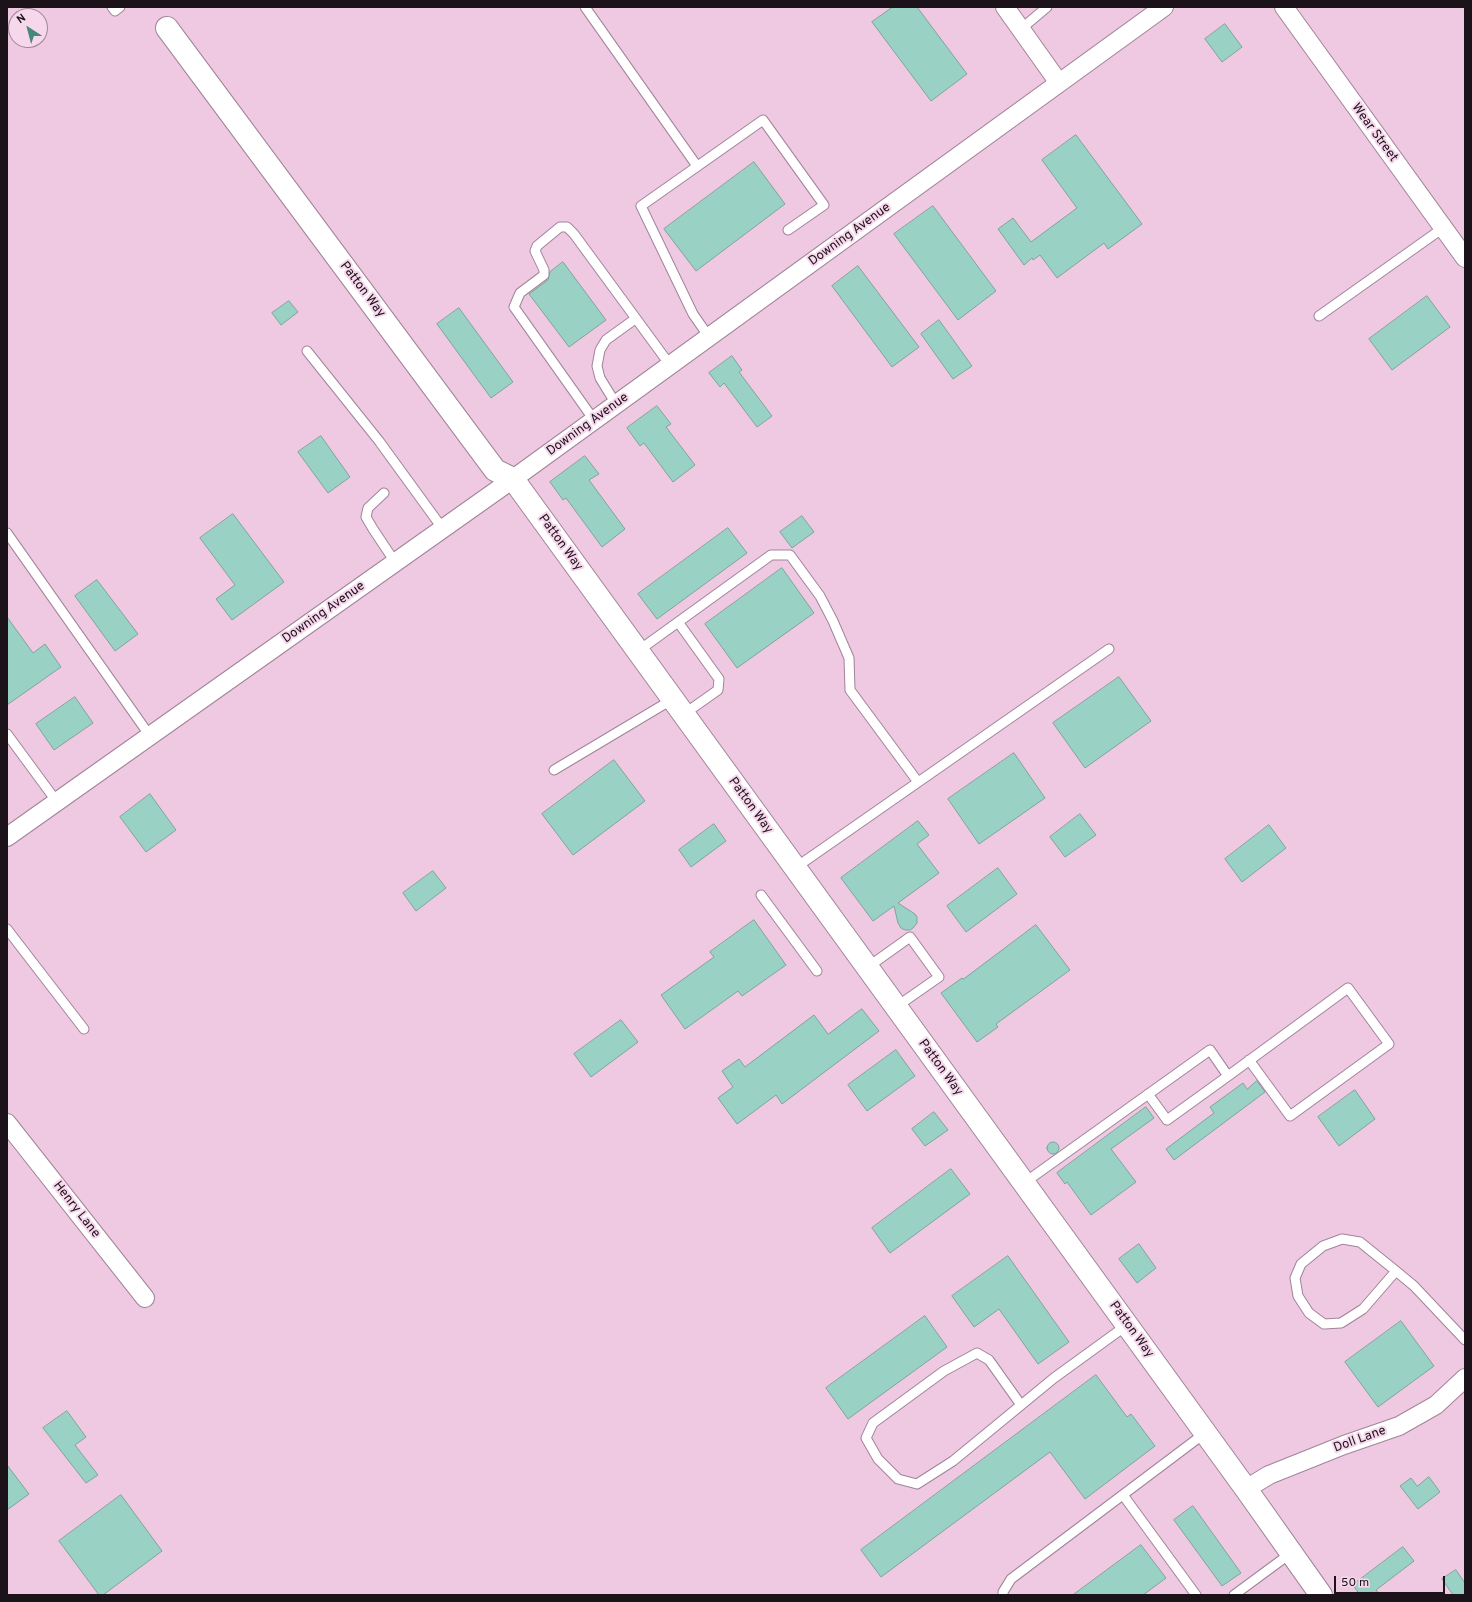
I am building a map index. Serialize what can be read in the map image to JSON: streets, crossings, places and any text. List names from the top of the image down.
{
  "streets": {
    "street": [
      "Wear Street",
      "Downing Avenue",
      "Patton Way",
      "Henry Lane",
      "Doll Lane"
    ]
  },
  "crossings": [
    ["Downing Avenue", "Patton Way"],
    ["Patton Way", "Doll Lane"]
  ],
  "scale_bar": "50 m",
  "north": "top left"
}
